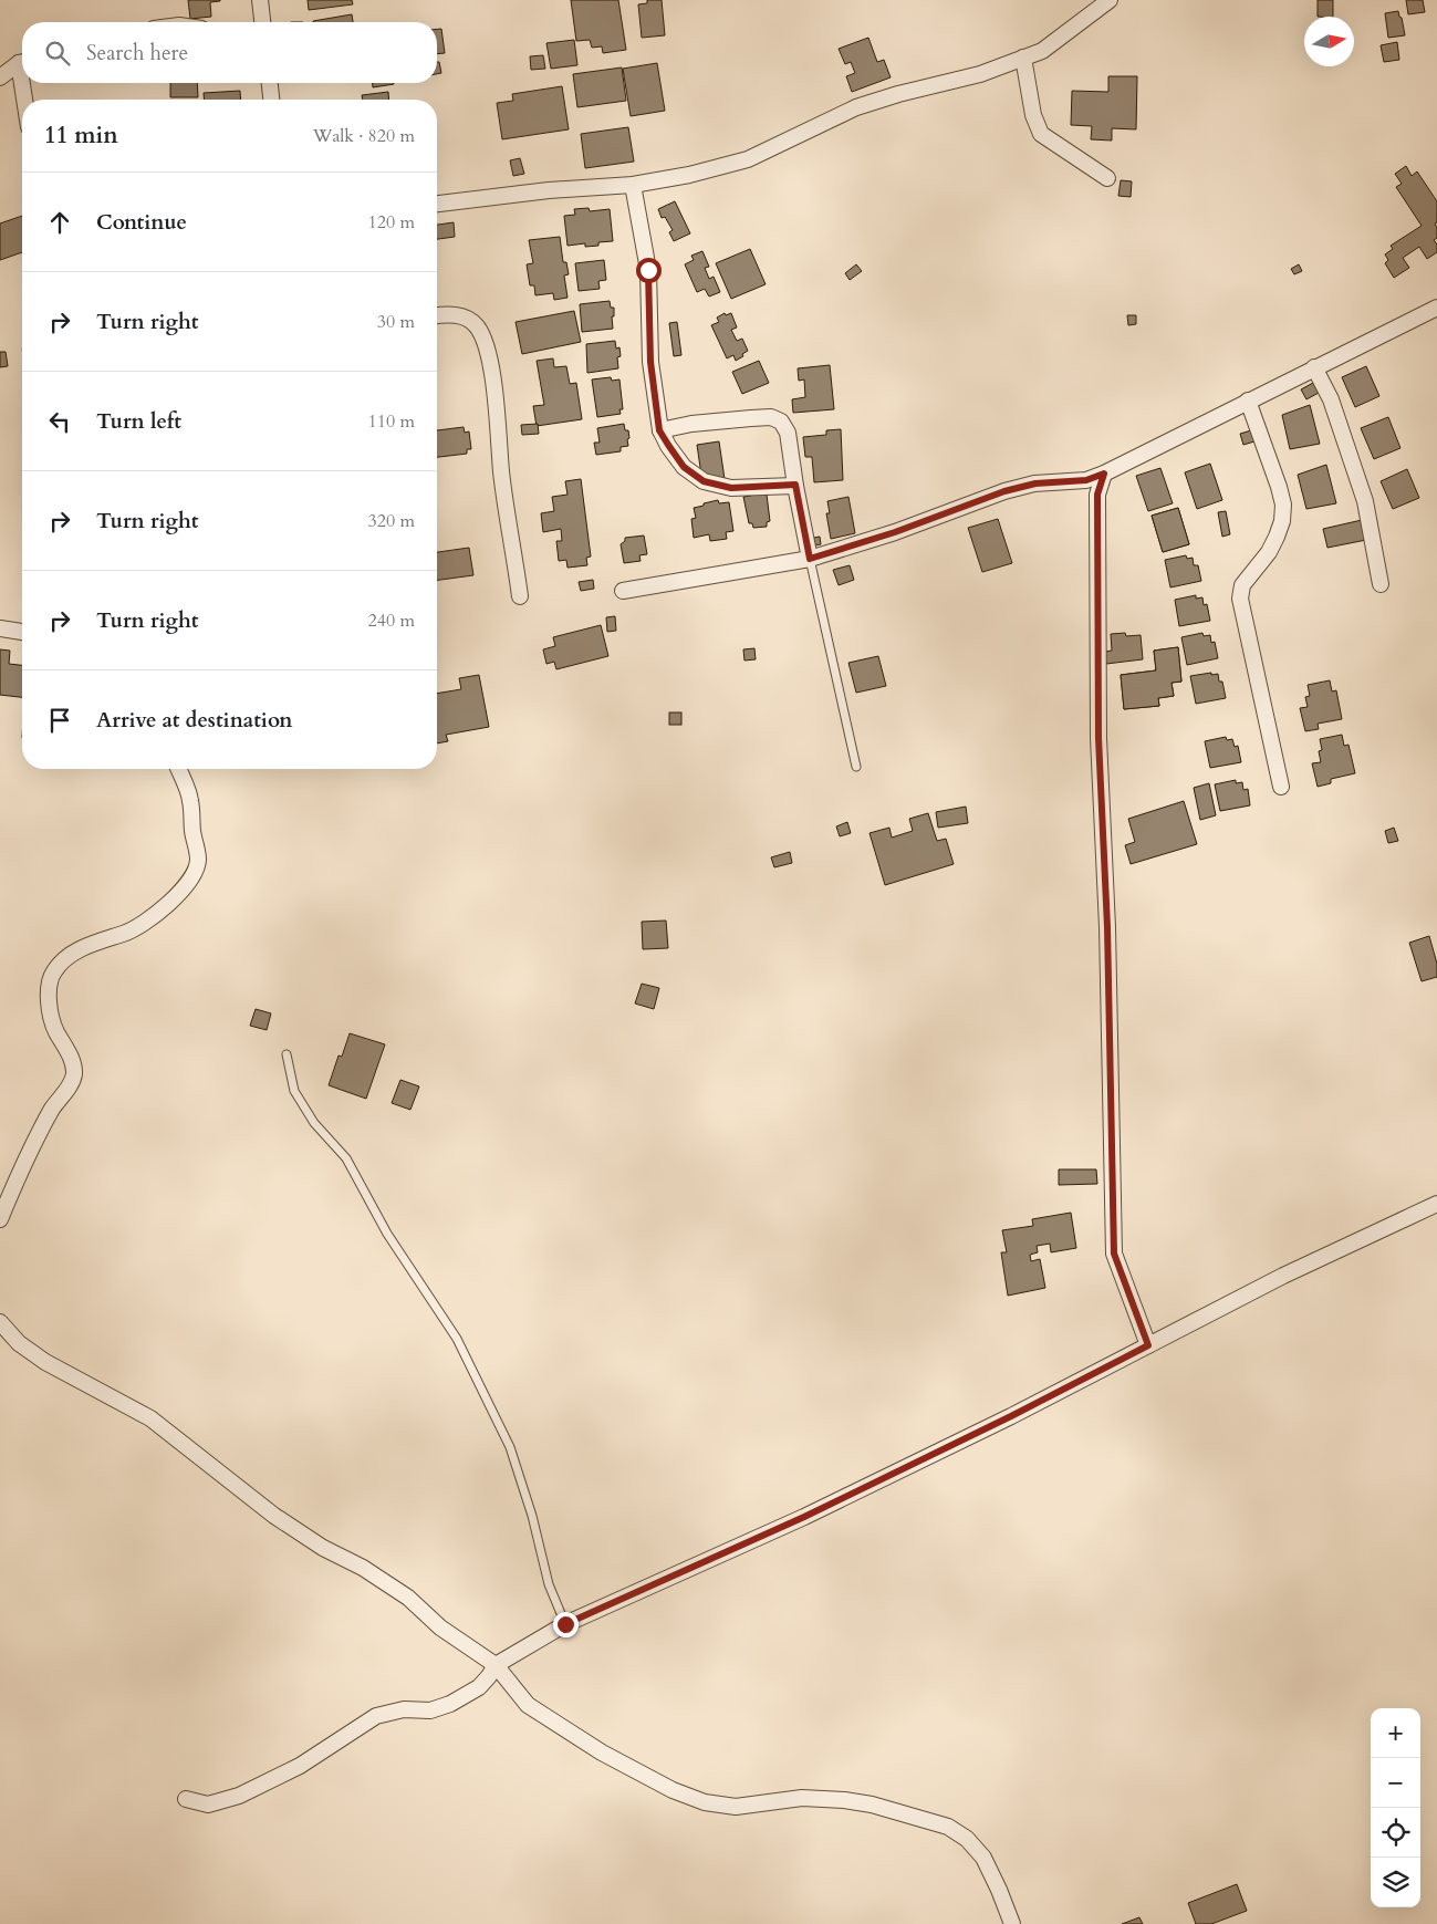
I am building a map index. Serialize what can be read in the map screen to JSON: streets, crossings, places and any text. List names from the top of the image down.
{
  "north": "right",
  "page": {
    "search": "Search here",
    "heading": ["11 min", "Walk · 820 m"],
    "list": [
      ["Continue", "120 m"],
      ["Turn right", "30 m"],
      ["Turn left", "110 m"],
      ["Turn right", "320 m"],
      ["Turn right", "240 m"],
      "Arrive at destination"
    ],
    "map_buttons": ["+", "−"]
  }
}
